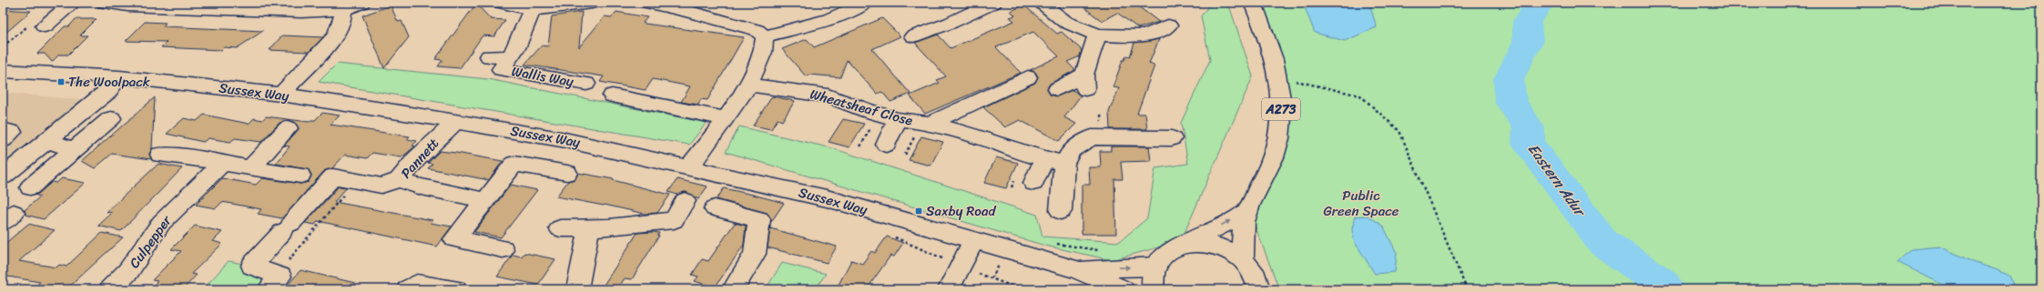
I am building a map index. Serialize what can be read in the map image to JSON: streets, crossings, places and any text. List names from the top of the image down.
{
  "streets": {
    "street": [
      "Wallis Way",
      "Sussex Way",
      "Wheatsheaf Close",
      "A273",
      "Pannett",
      "Culpepper"
    ]
  },
  "crossings": [
    ["Sussex Way", "Pannett"]
  ],
  "water": ["Eastern Adur"],
  "parks": ["Public Green Space"],
  "places": {
    "transit": ["The Woolpack", "Saxby Road"]
  }
}
